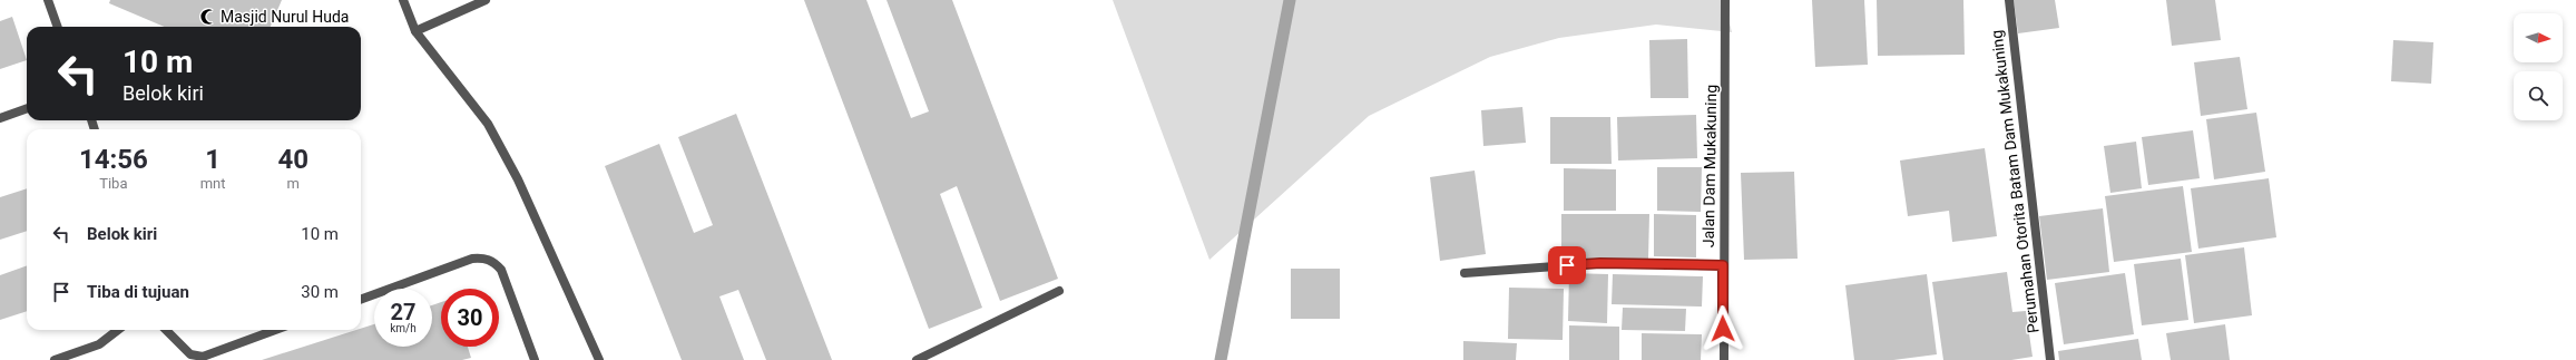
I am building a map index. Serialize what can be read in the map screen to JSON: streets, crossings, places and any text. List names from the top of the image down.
{
  "streets": {
    "street": ["Jalan Dam Mukakuning", "Perumahan Otorita Batam Dam Mukakuning"]
  },
  "places": {
    "mosque": ["Masjid Nurul Huda"]
  },
  "north": "right",
  "page": {
    "turn": ["10 m", "Belok kiri"],
    "eta": [
      "14:56",
      "Tiba",
      "1",
      "mnt",
      "40",
      "m"
    ],
    "list": [
      {
        "name": "Belok kiri",
        "value": "10 m"
      },
      {
        "name": "Tiba di tujuan",
        "value": "30 m"
      }
    ],
    "speed": "27 km/h",
    "limit": "30"
  }
}
